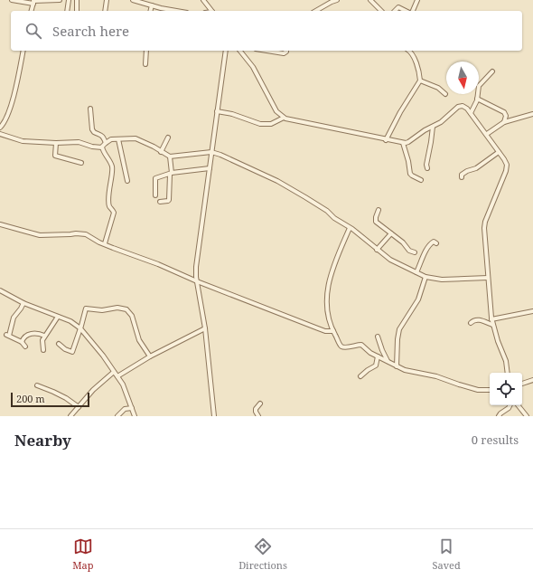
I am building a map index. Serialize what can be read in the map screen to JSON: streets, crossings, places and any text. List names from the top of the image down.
{
  "scale_bar": "200 m",
  "north": "bottom",
  "page": {
    "search": "Search here",
    "scale": "200 m",
    "heading": ["Nearby", "0 results"],
    "nav": ["Map", "Directions", "Saved"]
  }
}
